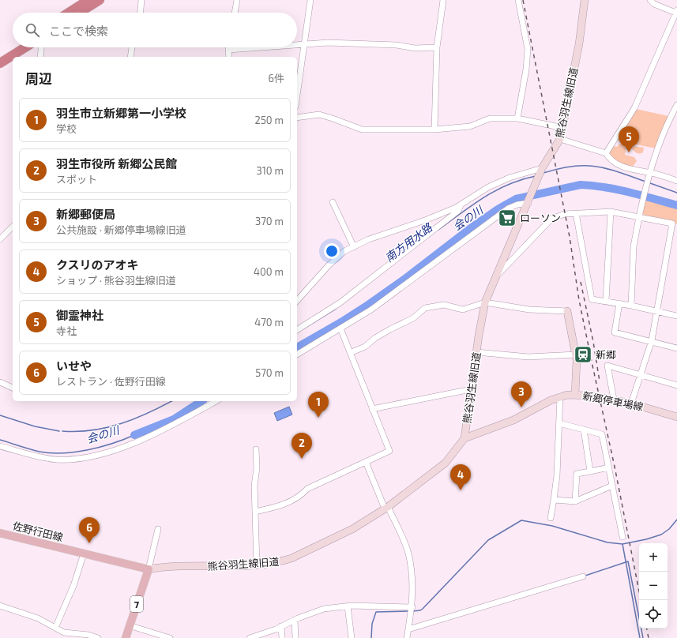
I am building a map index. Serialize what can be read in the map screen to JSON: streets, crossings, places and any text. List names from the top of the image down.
{
  "streets": {
    "main road": ["佐野行田線", "7"],
    "street": ["熊谷羽生線旧道", "新郷停車場線"]
  },
  "crossings": [
    ["熊谷羽生線旧道", "佐野行田線"],
    ["熊谷羽生線旧道", "7"],
    ["佐野行田線", "7"]
  ],
  "water": ["会の川", "南方用水路"],
  "places": {
    "supermarket": ["ローソン"],
    "station": ["新郷"]
  },
  "page": {
    "search": "ここで検索",
    "heading": ["周辺", "6件"],
    "list": [
      {
        "mark": "1",
        "name": "羽生市立新郷第一小学校",
        "note": "学校",
        "value": "250 m"
      },
      {
        "mark": "2",
        "name": "羽生市役所 新郷公民館",
        "note": "スポット",
        "value": "310 m"
      },
      {
        "mark": "3",
        "name": "新郷郵便局",
        "note": "公共施設 · 新郷停車場線旧道",
        "value": "370 m"
      },
      {
        "mark": "4",
        "name": "クスリのアオキ",
        "note": "ショップ · 熊谷羽生線旧道",
        "value": "400 m"
      },
      {
        "mark": "5",
        "name": "御霊神社",
        "note": "寺社",
        "value": "470 m"
      },
      {
        "mark": "6",
        "name": "いせや",
        "note": "レストラン · 佐野行田線",
        "value": "570 m"
      }
    ],
    "pins": [
      "5",
      "3",
      "1",
      "2",
      "4",
      "6"
    ],
    "map_buttons": ["+", "−"]
  }
}
